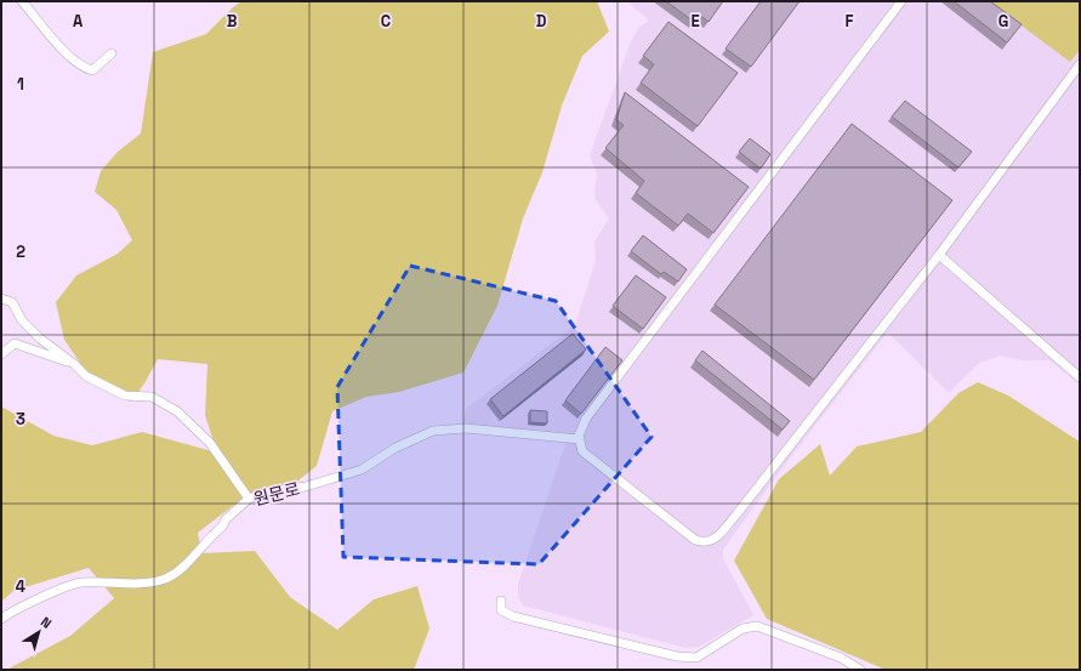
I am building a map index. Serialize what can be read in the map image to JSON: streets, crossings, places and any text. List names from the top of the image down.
{
  "streets": {
    "street": ["원문로"]
  },
  "north": "top right",
  "grid": {
    "columns": [
      "A",
      "B",
      "C",
      "D",
      "E",
      "F",
      "G"
    ],
    "rows": [
      "1",
      "2",
      "3",
      "4"
    ]
  }
}
